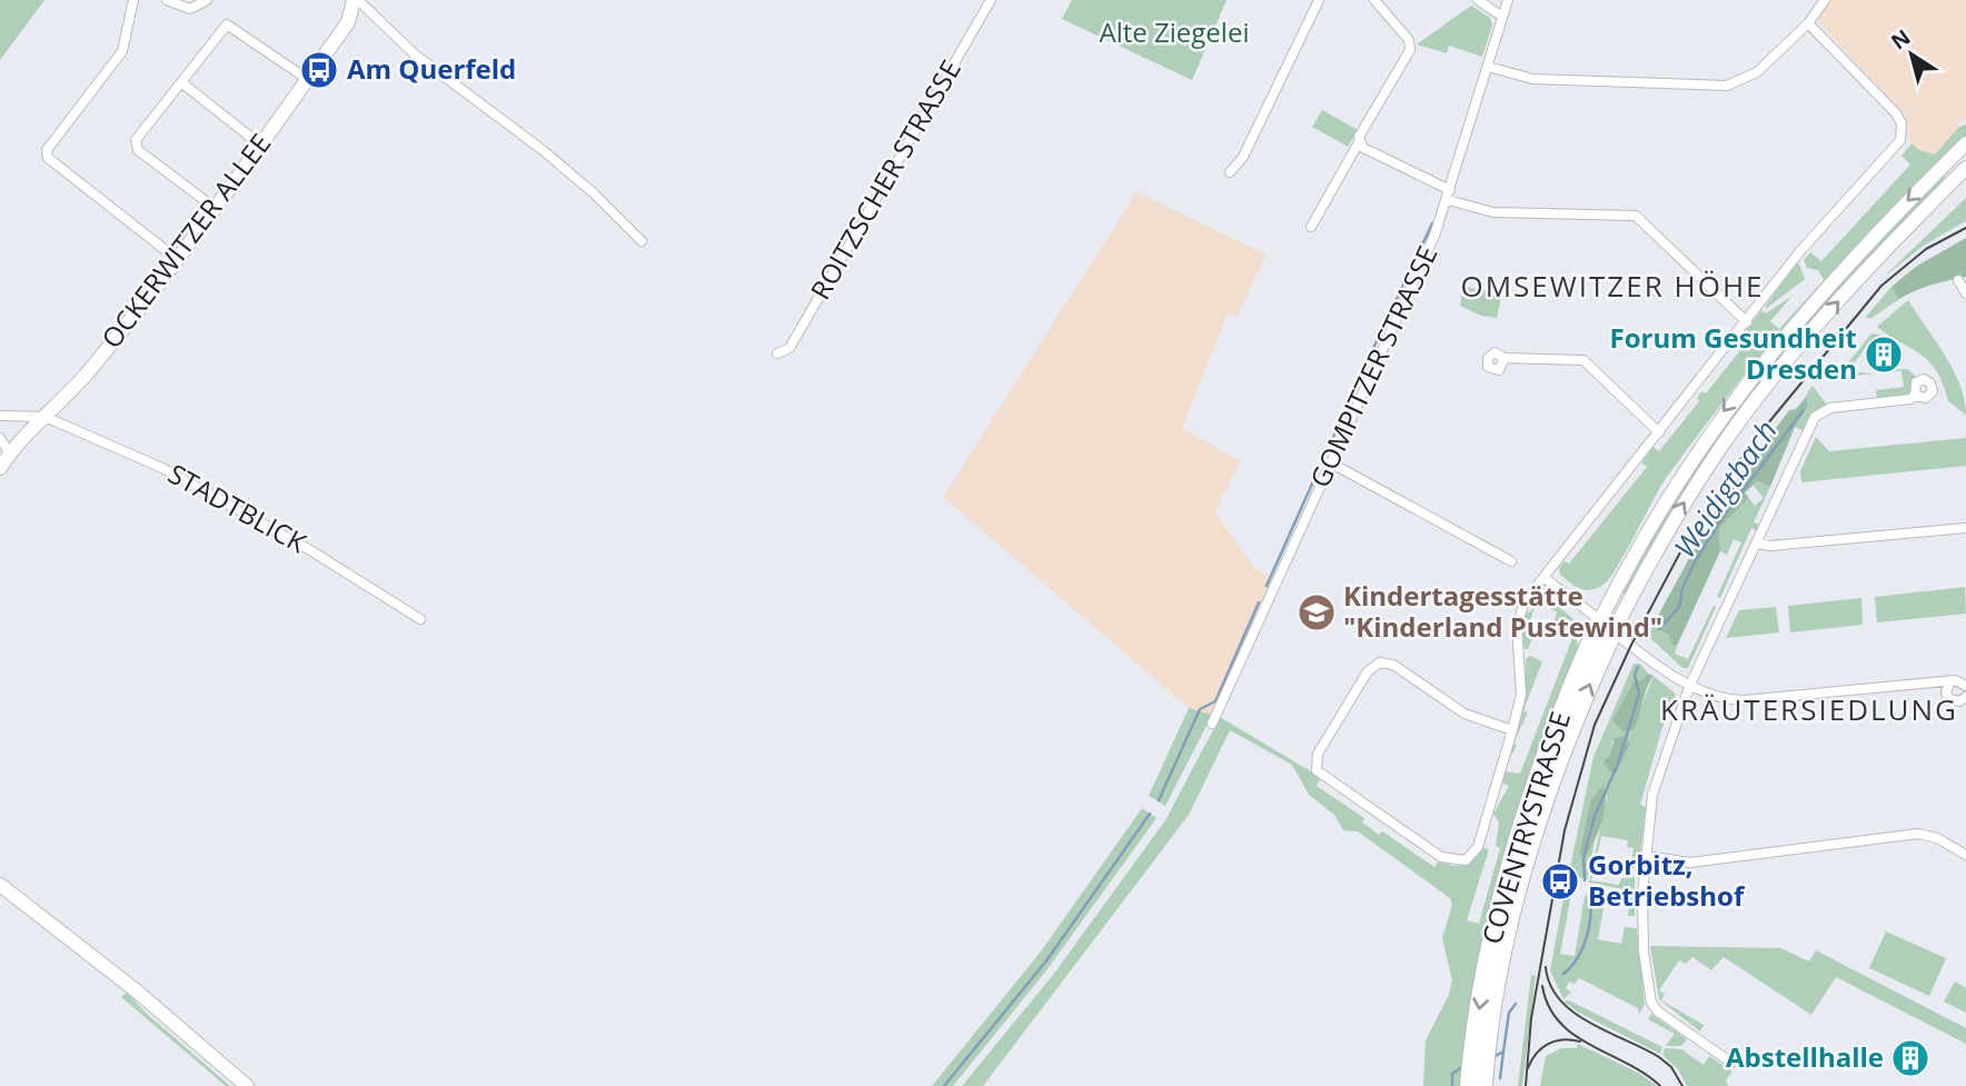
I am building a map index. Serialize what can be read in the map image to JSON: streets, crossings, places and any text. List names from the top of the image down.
{
  "streets": {
    "highway": ["COVENTRYSTRASSE"],
    "main road": ["OCKERWITZER ALLEE"],
    "street": ["ROITZSCHER STRASSE", "GOMPITZER STRASSE", "STADTBLICK"]
  },
  "crossings": [
    ["OCKERWITZER ALLEE", "STADTBLICK"]
  ],
  "districts": ["OMSEWITZER HÖHE", "KRÄUTERSIEDLUNG"],
  "water": ["Weidigtbach"],
  "parks": ["Alte Ziegelei"],
  "places": {
    "bus stop": ["Am Querfeld", "Gorbitz, Betriebshof"],
    "building": ["Forum Gesundheit Dresden", "Abstellhalle"],
    "school or university": ["Kindertagesstätte \"Kinderland Pustewind\""]
  },
  "north": "top left"
}
